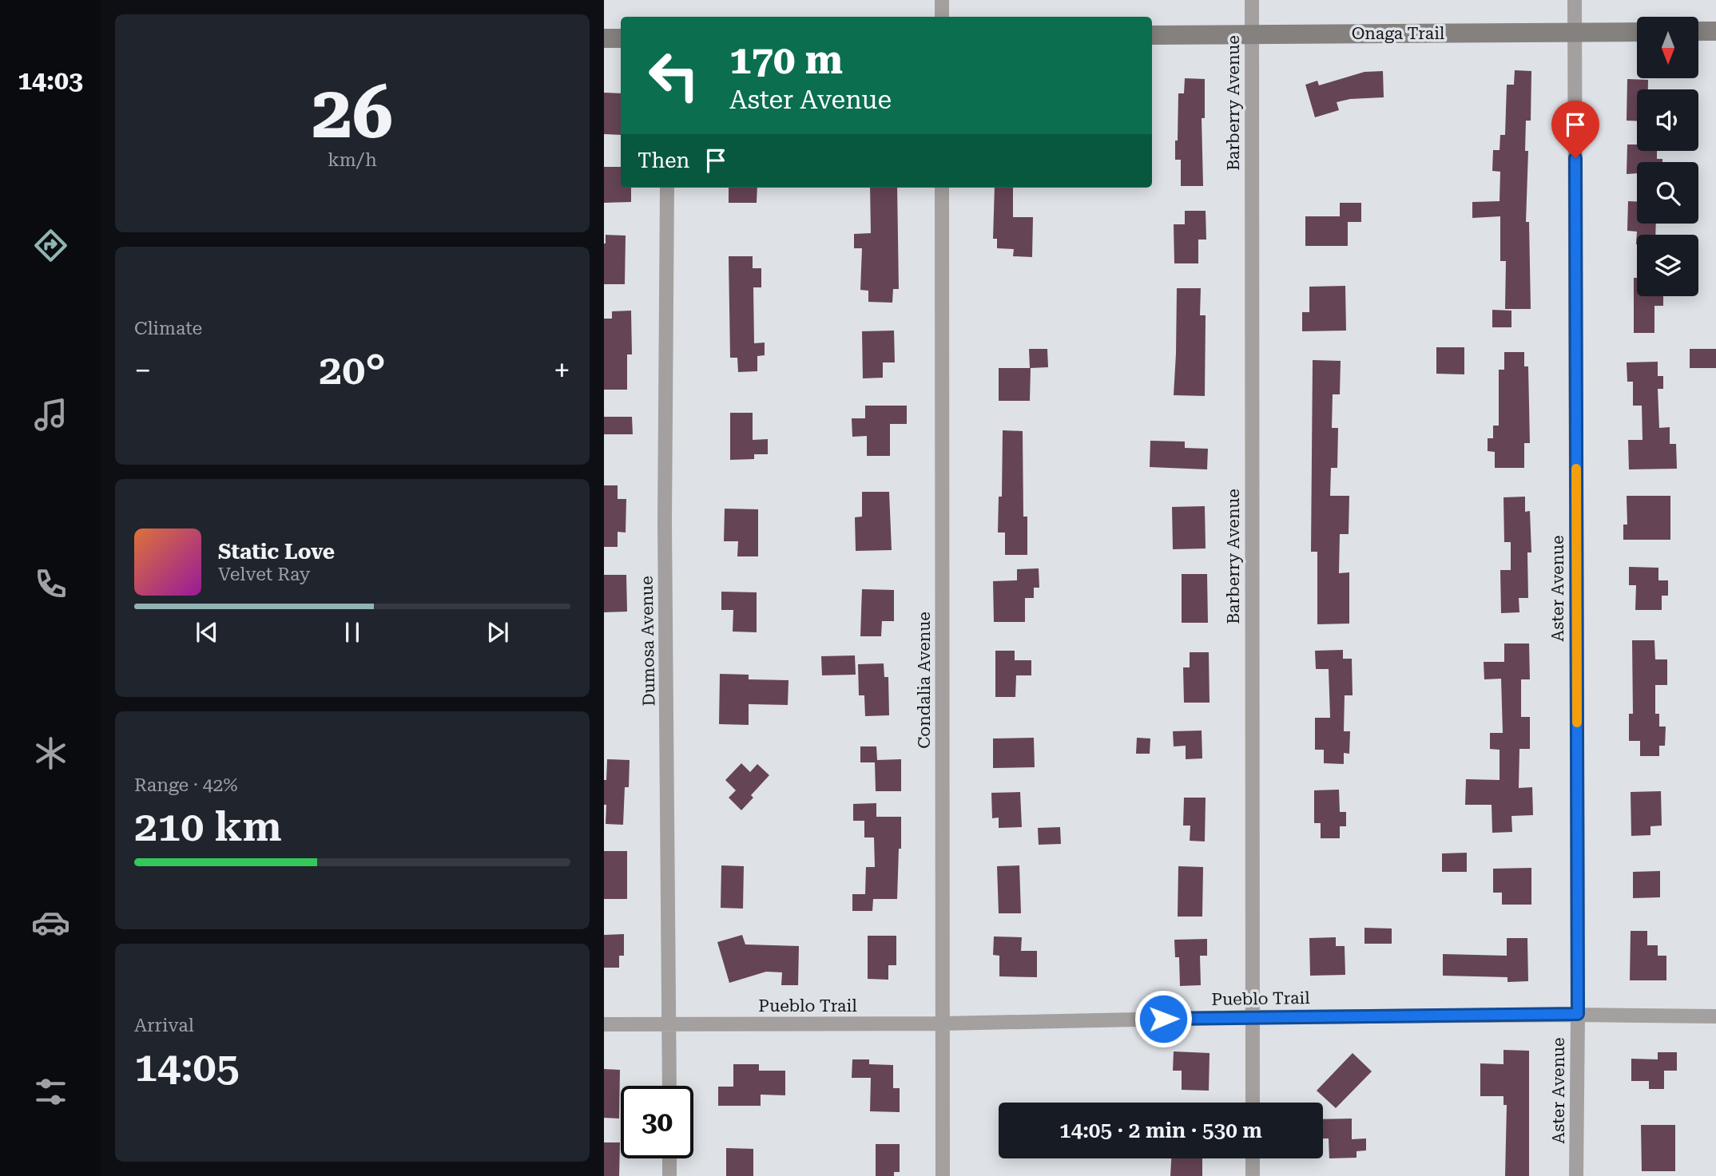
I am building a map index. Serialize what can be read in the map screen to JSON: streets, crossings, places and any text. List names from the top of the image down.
{
  "streets": {
    "street": [
      "Onaga Trail",
      "Barberry Avenue",
      "Aster Avenue",
      "Dumosa Avenue",
      "Condalia Avenue",
      "Pueblo Trail"
    ]
  },
  "crossings": [
    ["Onaga Trail", "Barberry Avenue"],
    ["Onaga Trail", "Aster Avenue"],
    ["Barberry Avenue", "Pueblo Trail"],
    ["Aster Avenue", "Pueblo Trail"],
    ["Dumosa Avenue", "Pueblo Trail"],
    ["Condalia Avenue", "Pueblo Trail"]
  ],
  "north": "bottom",
  "page": {
    "tabs": "14:03",
    "tile": [
      ["26", "km/h"],
      "Climate",
      ["Range · 42%", "210 km"],
      ["Arrival", "14:05"]
    ],
    "turn": ["170 m", "Aster Avenue"],
    "then": "Then",
    "heat": ["−", "20°", "+"],
    "song": ["Static Love", "Velvet Ray"],
    "limit": "30",
    "trip": "14:05 · 2 min · 530 m"
  }
}
